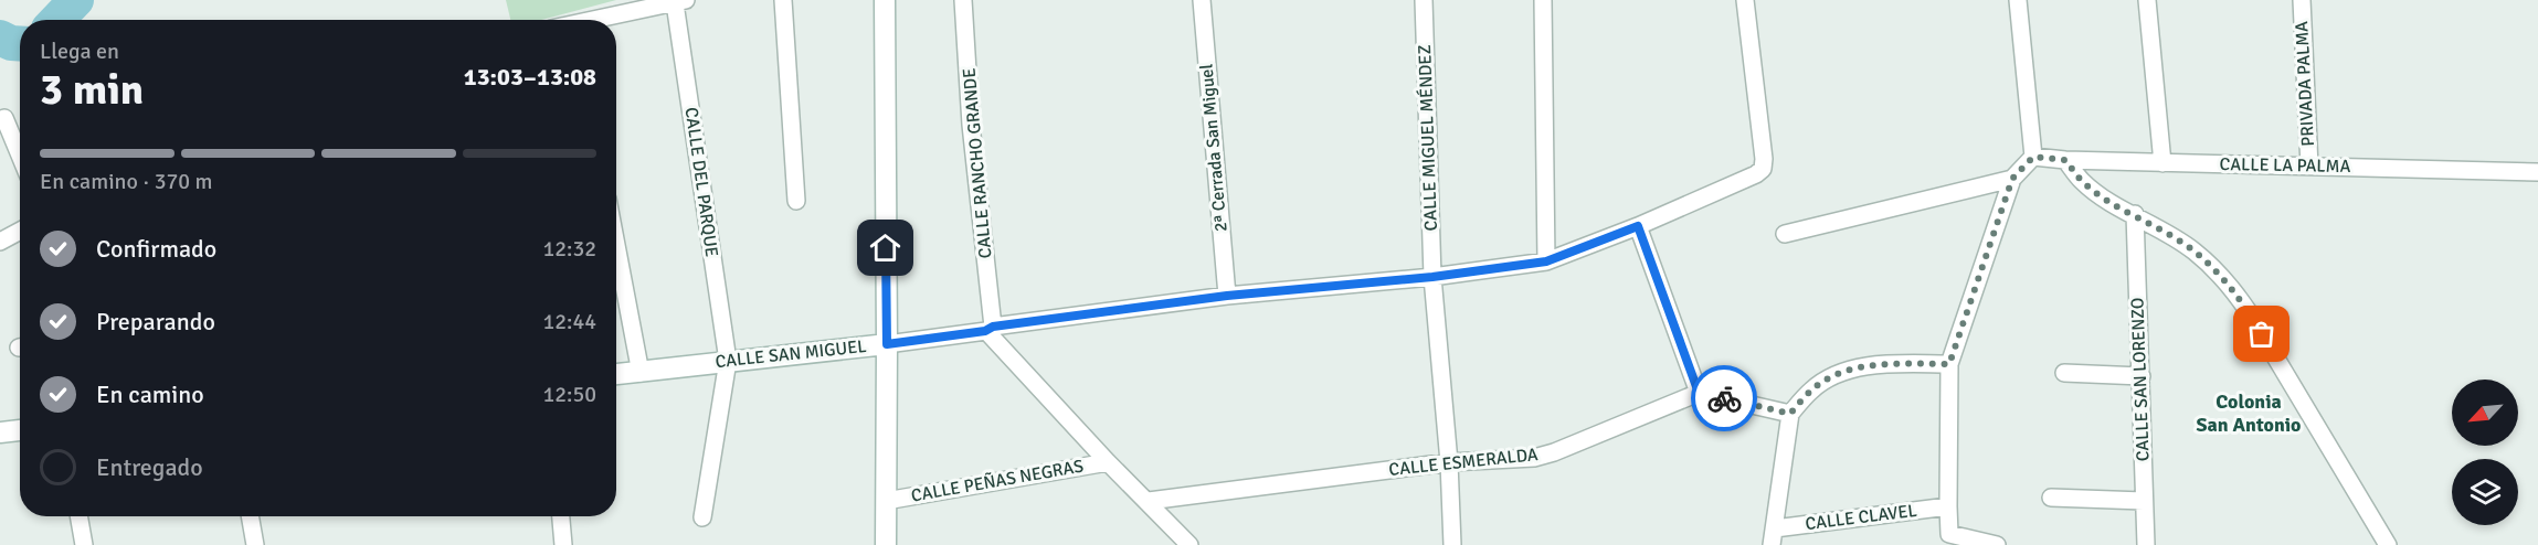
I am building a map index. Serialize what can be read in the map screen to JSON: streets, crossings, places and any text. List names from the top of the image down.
{
  "streets": {
    "street": [
      "PRIVADA PALMA",
      "CALLE MIGUEL MÉNDEZ",
      "2ª Cerrada San Miguel",
      "CALLE RANCHO GRANDE",
      "CALLE LA PALMA",
      "CALLE DEL PARQUE",
      "CALLE SAN MIGUEL",
      "CALLE SAN LORENZO",
      "CALLE ESMERALDA",
      "CALLE PEÑAS NEGRAS",
      "CALLE CLAVEL"
    ]
  },
  "crossings": [
    ["PRIVADA PALMA", "CALLE LA PALMA"],
    ["CALLE MIGUEL MÉNDEZ", "CALLE SAN MIGUEL"],
    ["CALLE MIGUEL MÉNDEZ", "CALLE ESMERALDA"],
    ["2ª Cerrada San Miguel", "CALLE SAN MIGUEL"],
    ["CALLE RANCHO GRANDE", "CALLE SAN MIGUEL"],
    ["CALLE RANCHO GRANDE", "CALLE PEÑAS NEGRAS"],
    ["CALLE DEL PARQUE", "CALLE SAN MIGUEL"],
    ["CALLE SAN MIGUEL", "CALLE PEÑAS NEGRAS"],
    ["CALLE ESMERALDA", "CALLE PEÑAS NEGRAS"]
  ],
  "districts": ["Colonia San Antonio"],
  "north": "bottom left",
  "page": {
    "heading": ["3 min", "Llega en", "13:03–13:08"],
    "bar": "En camino · 370 m",
    "list": [
      ["Confirmado", "12:32"],
      ["Preparando", "12:44"],
      ["En camino", "12:50"],
      "Entregado"
    ]
  }
}
